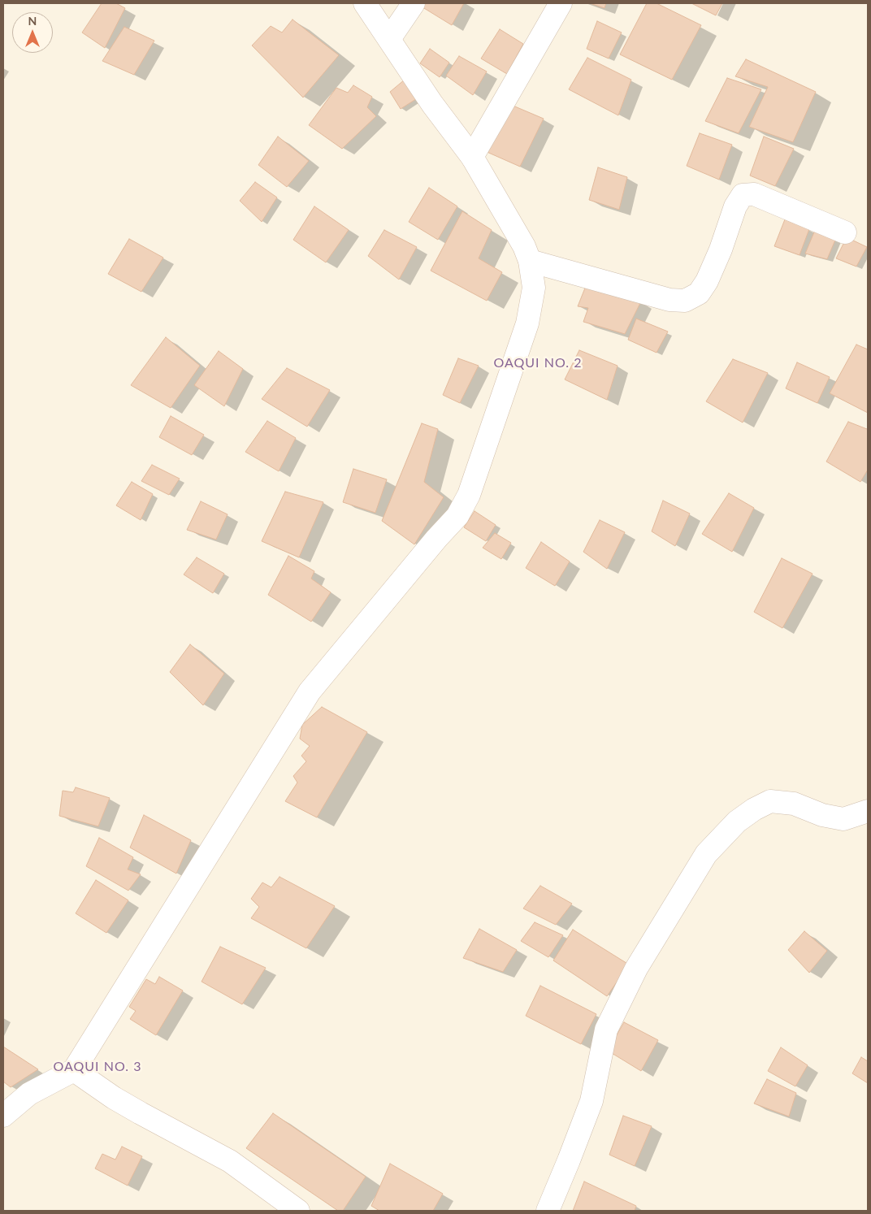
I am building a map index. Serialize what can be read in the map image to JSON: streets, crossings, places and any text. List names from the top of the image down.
{
  "districts": ["OAQUI NO. 2", "OAQUI NO. 3"],
  "north": "top"
}
